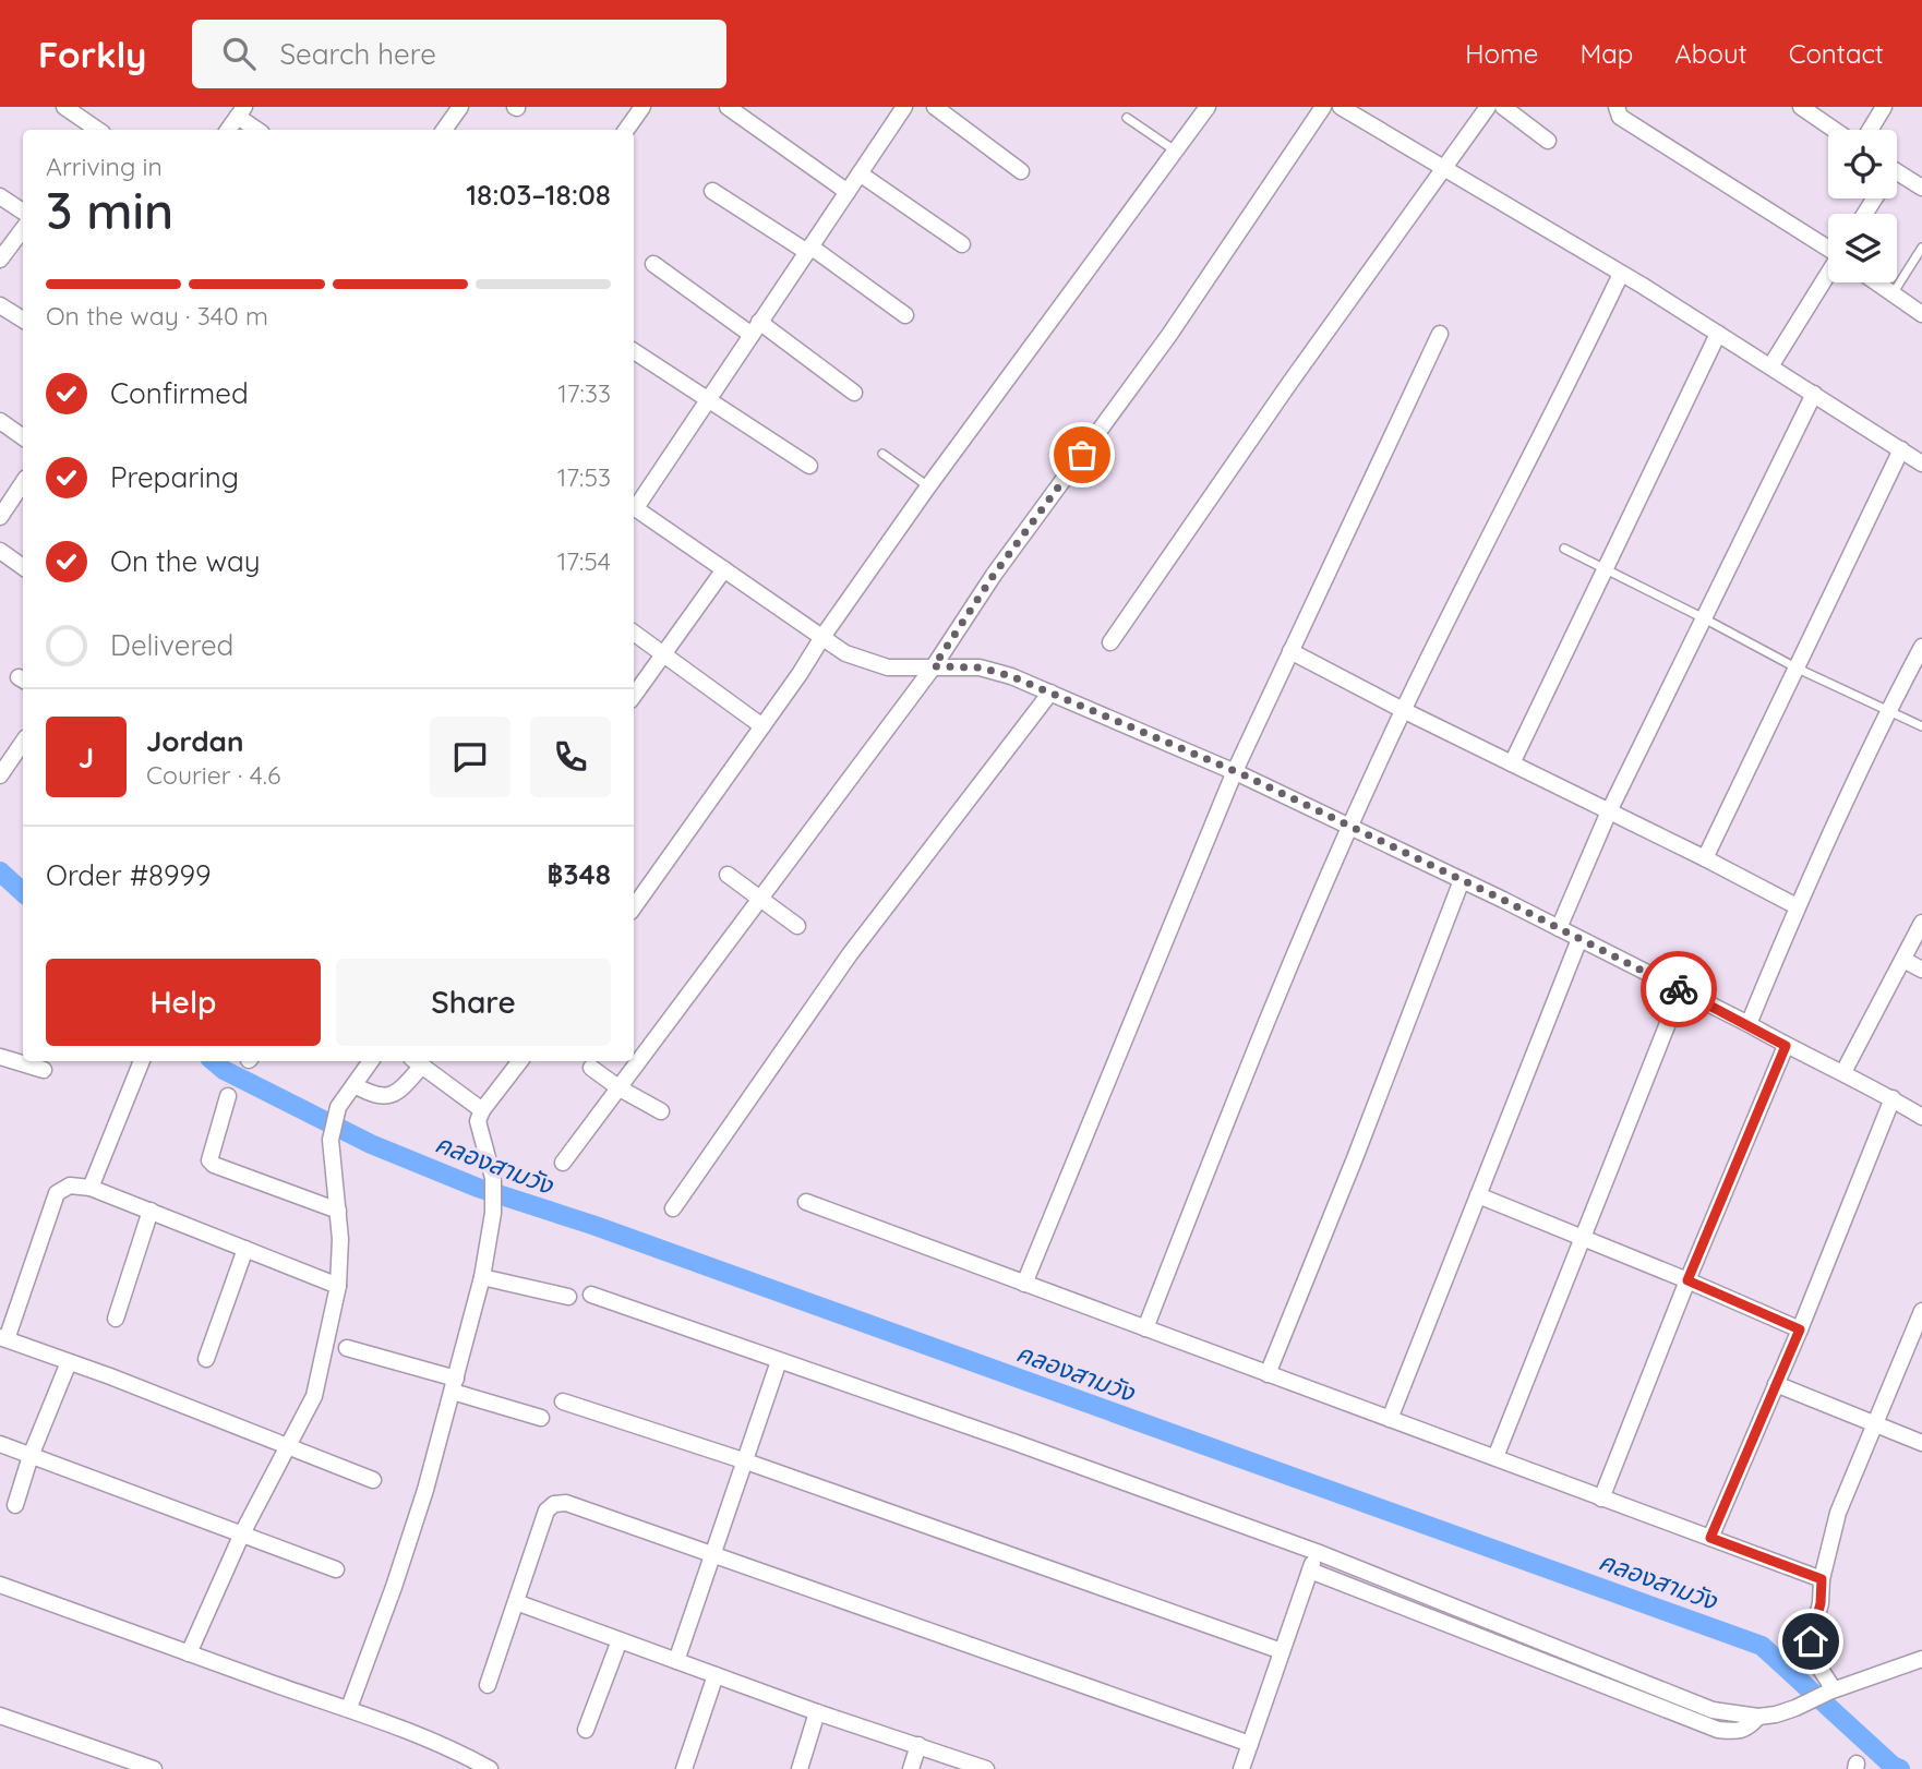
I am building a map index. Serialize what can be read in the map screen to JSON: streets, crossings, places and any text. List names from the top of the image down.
{
  "water": ["คลองสามวัง"],
  "page": {
    "header": "Forkly",
    "search": "Search here",
    "nav": [
      "Home",
      "Map",
      "About",
      "Contact"
    ],
    "heading": ["3 min", "Arriving in", "18:03–18:08"],
    "panel": [
      "Jordan",
      "Courier · 4.6",
      "Order #8999",
      "฿348"
    ],
    "bar": "On the way · 340 m",
    "list": [
      ["Confirmed", "17:33"],
      ["Preparing", "17:53"],
      ["On the way", "17:54"],
      "Delivered"
    ],
    "round": "J",
    "buttons": ["Help", "Share"]
  }
}
